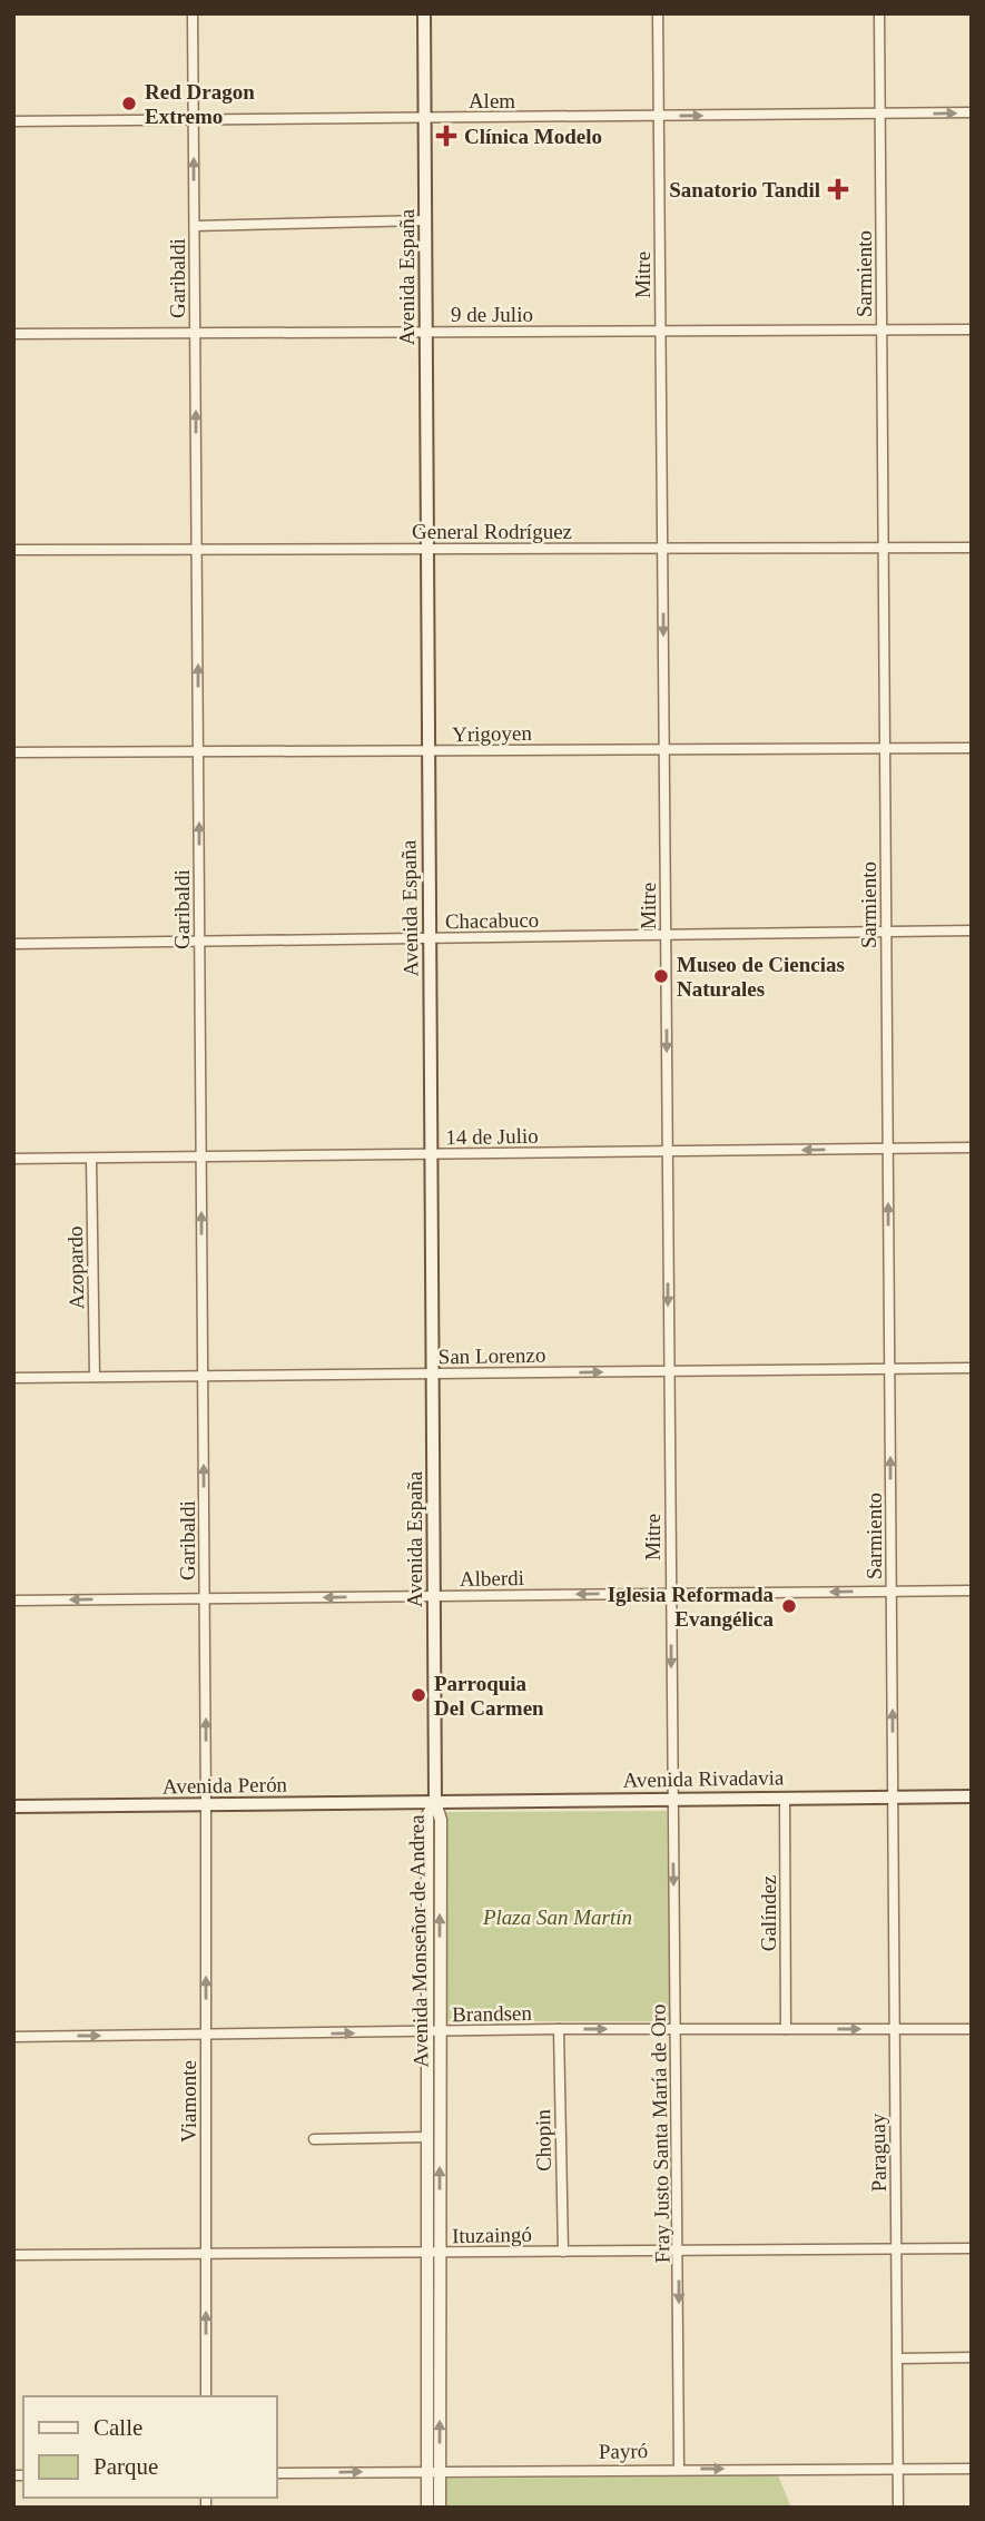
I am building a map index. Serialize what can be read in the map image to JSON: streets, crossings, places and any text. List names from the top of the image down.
{
  "streets": {
    "main road": ["Avenida España", "Avenida Rivadavia", "Avenida Perón"],
    "street": [
      "Alem",
      "Sarmiento",
      "Mitre",
      "Garibaldi",
      "9 de Julio",
      "General Rodríguez",
      "Yrigoyen",
      "Chacabuco",
      "14 de Julio",
      "Azopardo",
      "San Lorenzo",
      "Alberdi",
      "Galíndez",
      "Avenida Monseñor de Andrea",
      "Brandsen",
      "Viamonte",
      "Fray Justo Santa María de Oro",
      "Chopin",
      "Paraguay",
      "Ituzaingó",
      "Payró"
    ]
  },
  "crossings": [
    ["Alem", "Sarmiento"],
    ["Alem", "Mitre"],
    ["Alem", "Avenida España"],
    ["Alem", "Garibaldi"],
    ["Sarmiento", "9 de Julio"],
    ["Sarmiento", "General Rodríguez"],
    ["Sarmiento", "Yrigoyen"],
    ["Sarmiento", "Chacabuco"],
    ["Sarmiento", "14 de Julio"],
    ["Sarmiento", "San Lorenzo"],
    ["Sarmiento", "Alberdi"],
    ["Sarmiento", "Avenida Rivadavia"],
    ["Sarmiento", "Paraguay"],
    ["Mitre", "9 de Julio"],
    ["Mitre", "General Rodríguez"],
    ["Mitre", "Yrigoyen"],
    ["Mitre", "Chacabuco"],
    ["Mitre", "14 de Julio"],
    ["Mitre", "San Lorenzo"],
    ["Mitre", "Alberdi"],
    ["Mitre", "Avenida Rivadavia"],
    ["Mitre", "Fray Justo Santa María de Oro"],
    ["Avenida España", "9 de Julio"],
    ["Avenida España", "General Rodríguez"],
    ["Avenida España", "Yrigoyen"],
    ["Avenida España", "Chacabuco"],
    ["Avenida España", "14 de Julio"],
    ["Avenida España", "San Lorenzo"],
    ["Avenida España", "Alberdi"],
    ["Avenida España", "Avenida Rivadavia"],
    ["Avenida España", "Avenida Perón"],
    ["Avenida España", "Avenida Monseñor de Andrea"],
    ["Garibaldi", "9 de Julio"],
    ["Garibaldi", "General Rodríguez"],
    ["Garibaldi", "Yrigoyen"],
    ["Garibaldi", "Chacabuco"],
    ["Garibaldi", "14 de Julio"],
    ["Garibaldi", "San Lorenzo"],
    ["Garibaldi", "Alberdi"],
    ["Garibaldi", "Avenida Perón"],
    ["Garibaldi", "Viamonte"],
    ["14 de Julio", "Azopardo"],
    ["Azopardo", "San Lorenzo"],
    ["Avenida Rivadavia", "Avenida Perón"],
    ["Avenida Rivadavia", "Galíndez"],
    ["Avenida Rivadavia", "Avenida Monseñor de Andrea"],
    ["Avenida Rivadavia", "Fray Justo Santa María de Oro"],
    ["Avenida Rivadavia", "Paraguay"],
    ["Avenida Perón", "Avenida Monseñor de Andrea"],
    ["Avenida Perón", "Viamonte"],
    ["Galíndez", "Brandsen"],
    ["Avenida Monseñor de Andrea", "Brandsen"],
    ["Avenida Monseñor de Andrea", "Ituzaingó"],
    ["Avenida Monseñor de Andrea", "Payró"],
    ["Brandsen", "Viamonte"],
    ["Brandsen", "Fray Justo Santa María de Oro"],
    ["Brandsen", "Chopin"],
    ["Brandsen", "Paraguay"],
    ["Viamonte", "Ituzaingó"],
    ["Fray Justo Santa María de Oro", "Ituzaingó"],
    ["Fray Justo Santa María de Oro", "Payró"],
    ["Chopin", "Ituzaingó"],
    ["Paraguay", "Ituzaingó"],
    ["Paraguay", "Payró"]
  ],
  "one_way": [
    "Sarmiento",
    "Mitre",
    "Garibaldi",
    "Alberdi",
    "Brandsen",
    "Viamonte",
    "Fray Justo Santa María de Oro",
    "Payró"
  ],
  "parks": ["Plaza San Martín"],
  "places": {
    "other": [
      "Red Dragon Extremo",
      "Museo de Ciencias Naturales",
      "Iglesia Reformada Evangélica",
      "Parroquia Del Carmen"
    ],
    "health": ["Clínica Modelo", "Sanatorio Tandil"]
  },
  "legend": ["Calle", "Parque"]
}
